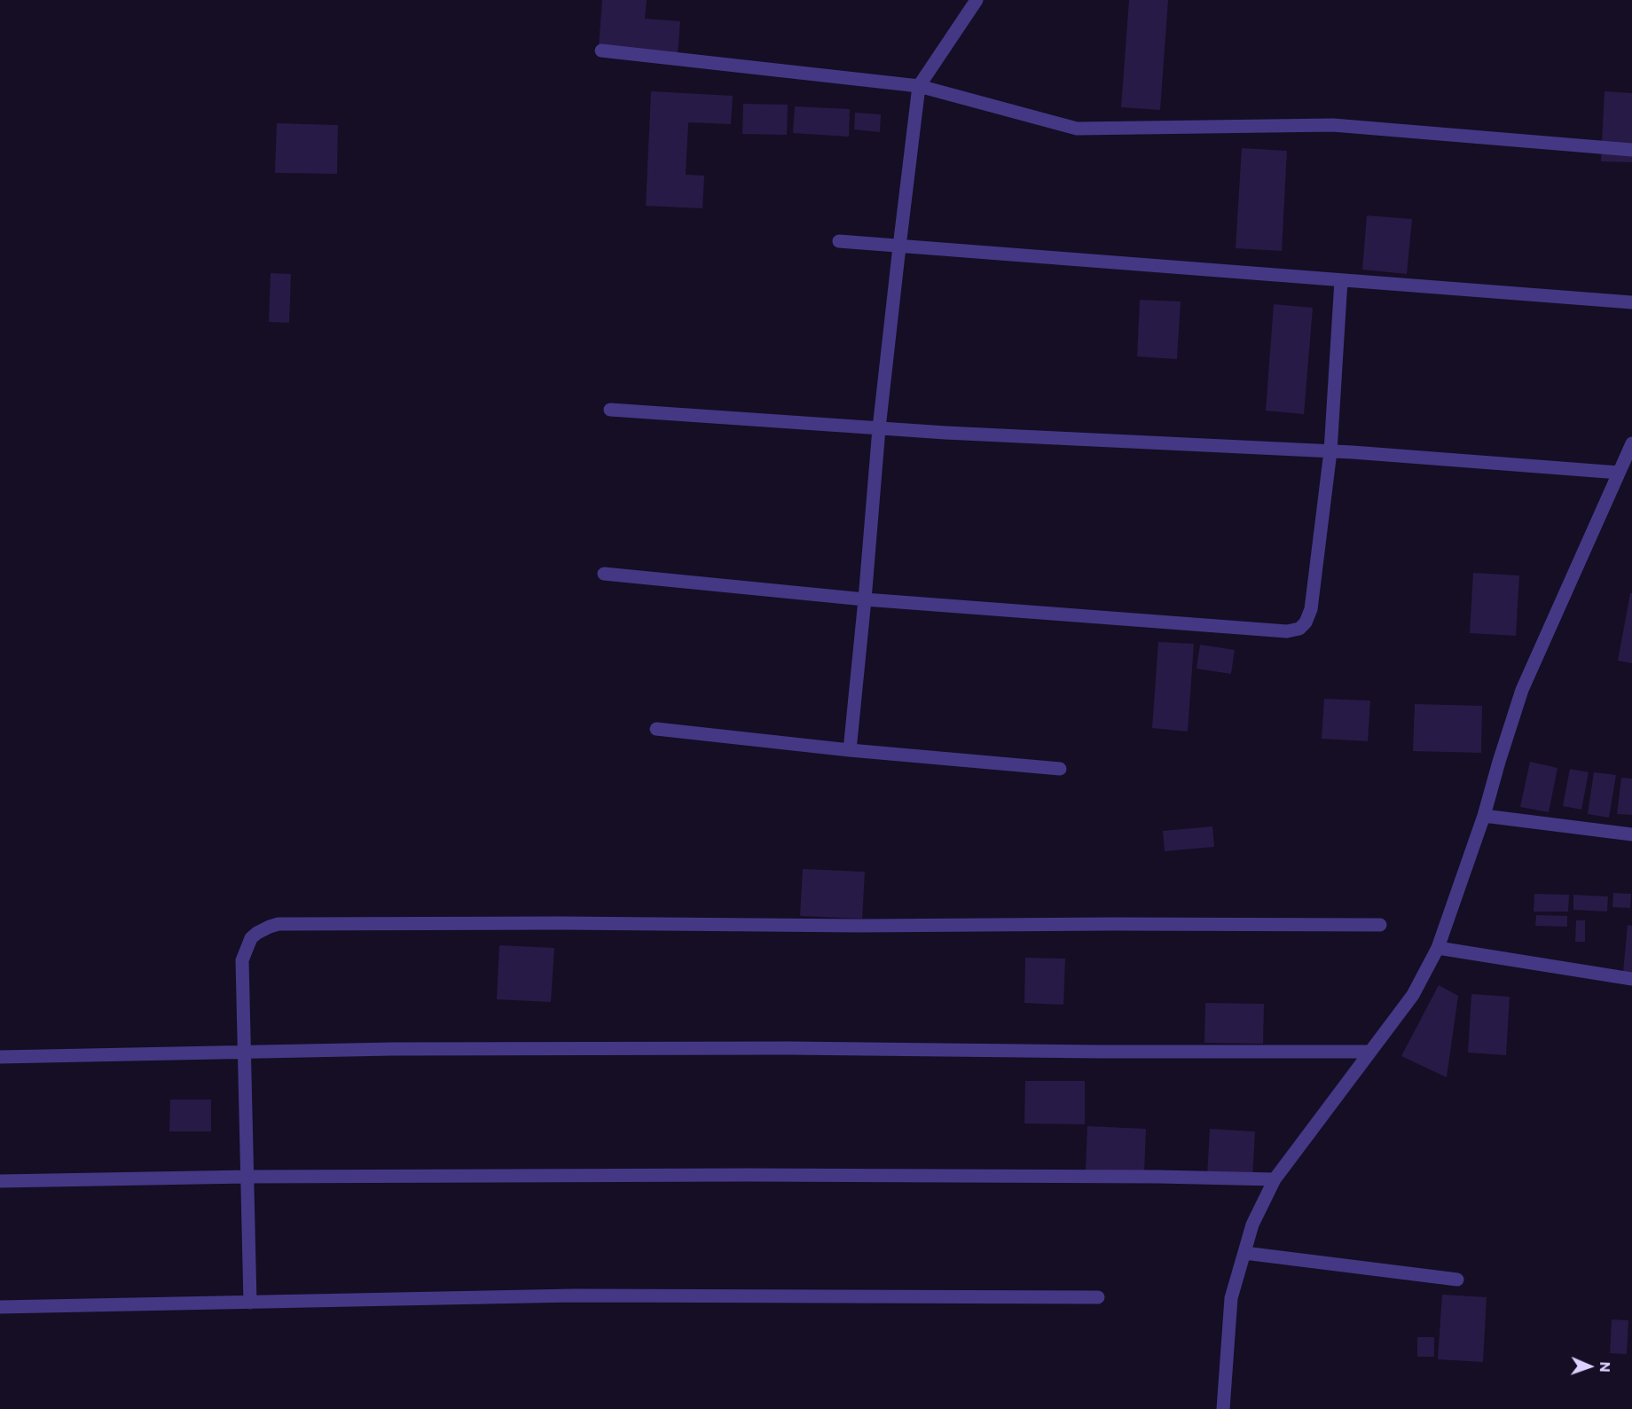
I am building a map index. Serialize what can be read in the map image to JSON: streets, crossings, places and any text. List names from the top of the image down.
{
  "north": "right"
}
